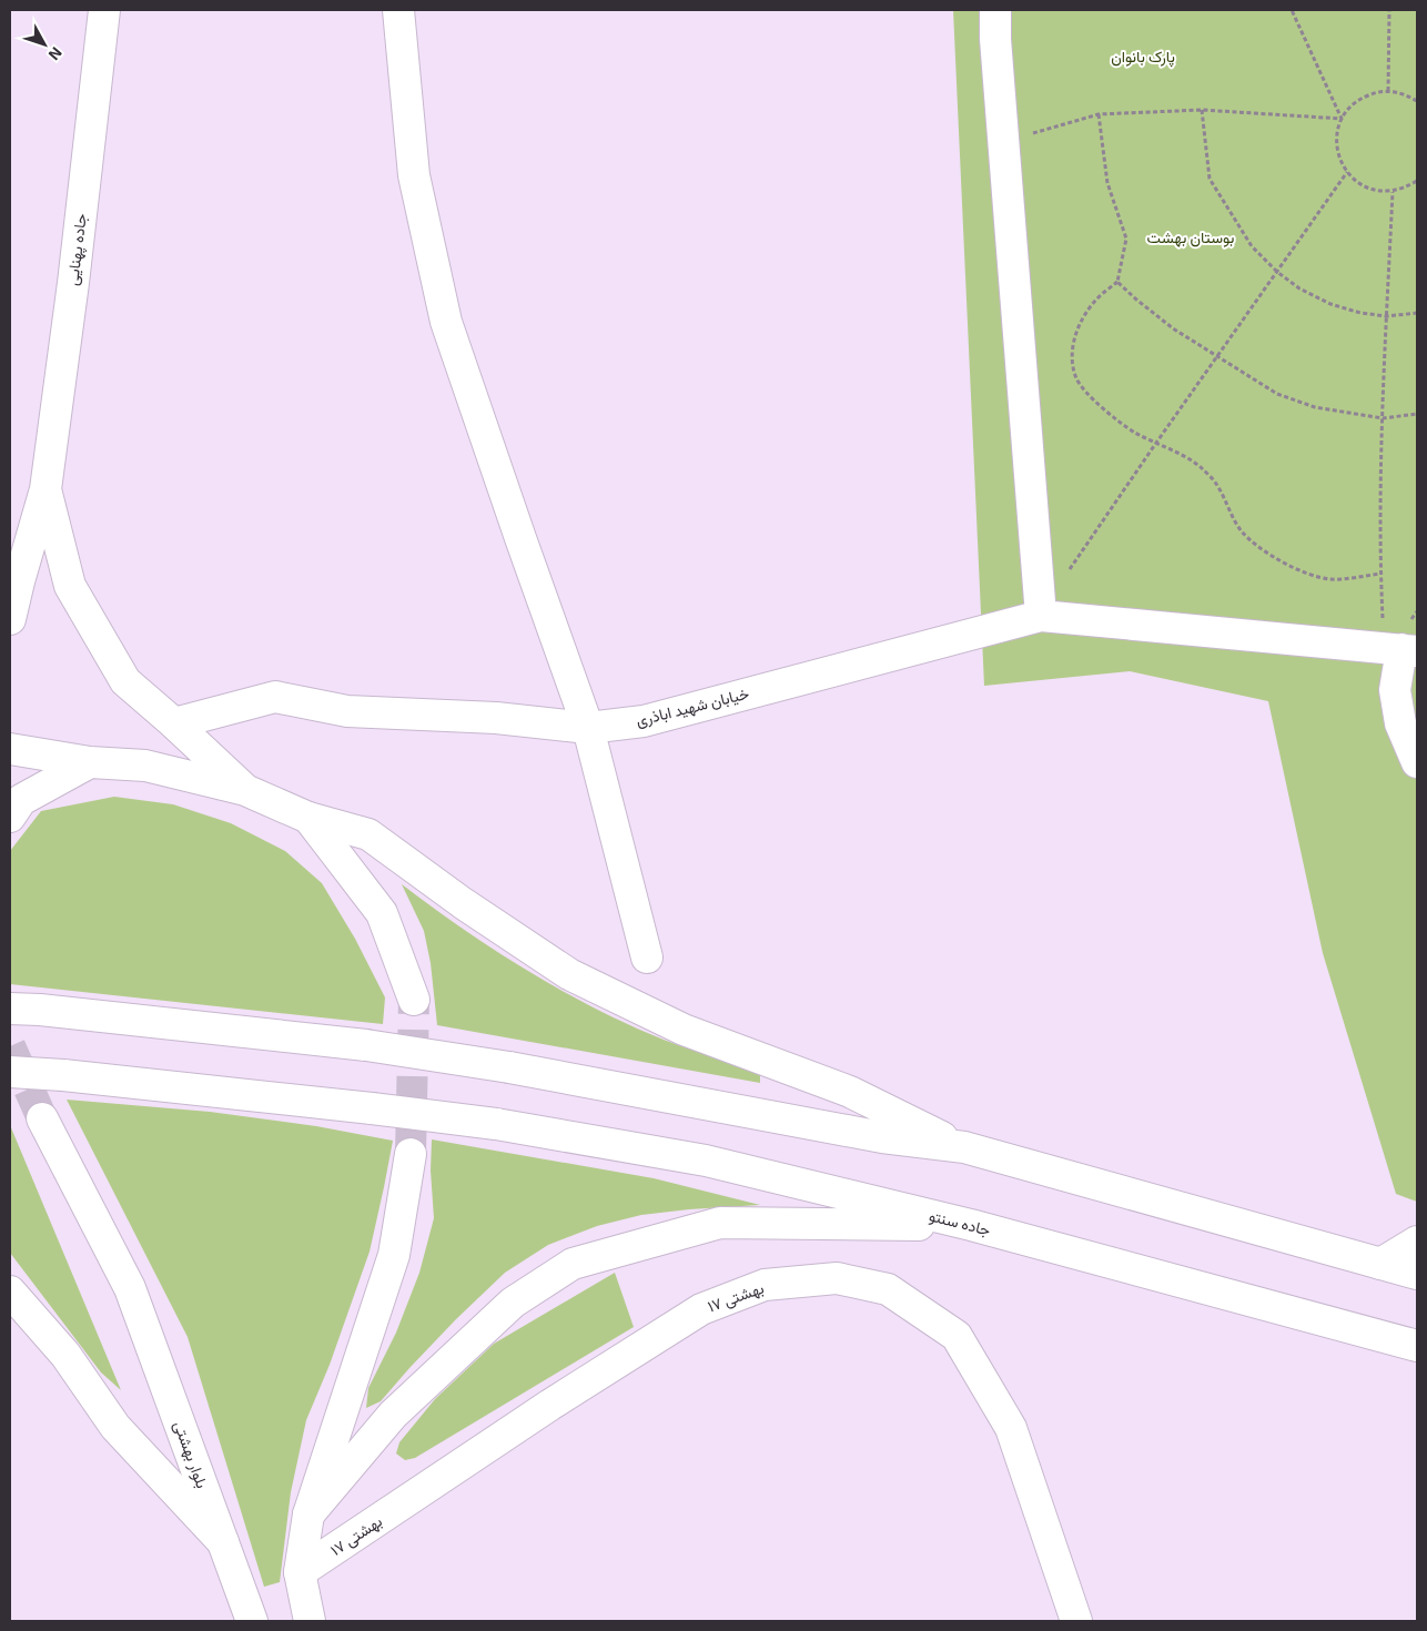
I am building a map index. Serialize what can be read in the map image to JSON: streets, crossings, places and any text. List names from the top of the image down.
{
  "streets": {
    "main road": [
      "جاده پهنایی",
      "خیابان شهید اباذری",
      "جاده سنتو",
      "بهشتی ۱۷",
      "بلوار بهشتی"
    ]
  },
  "parks": ["پارک بانوان", "بوستان بهشت"],
  "north": "bottom right"
}
